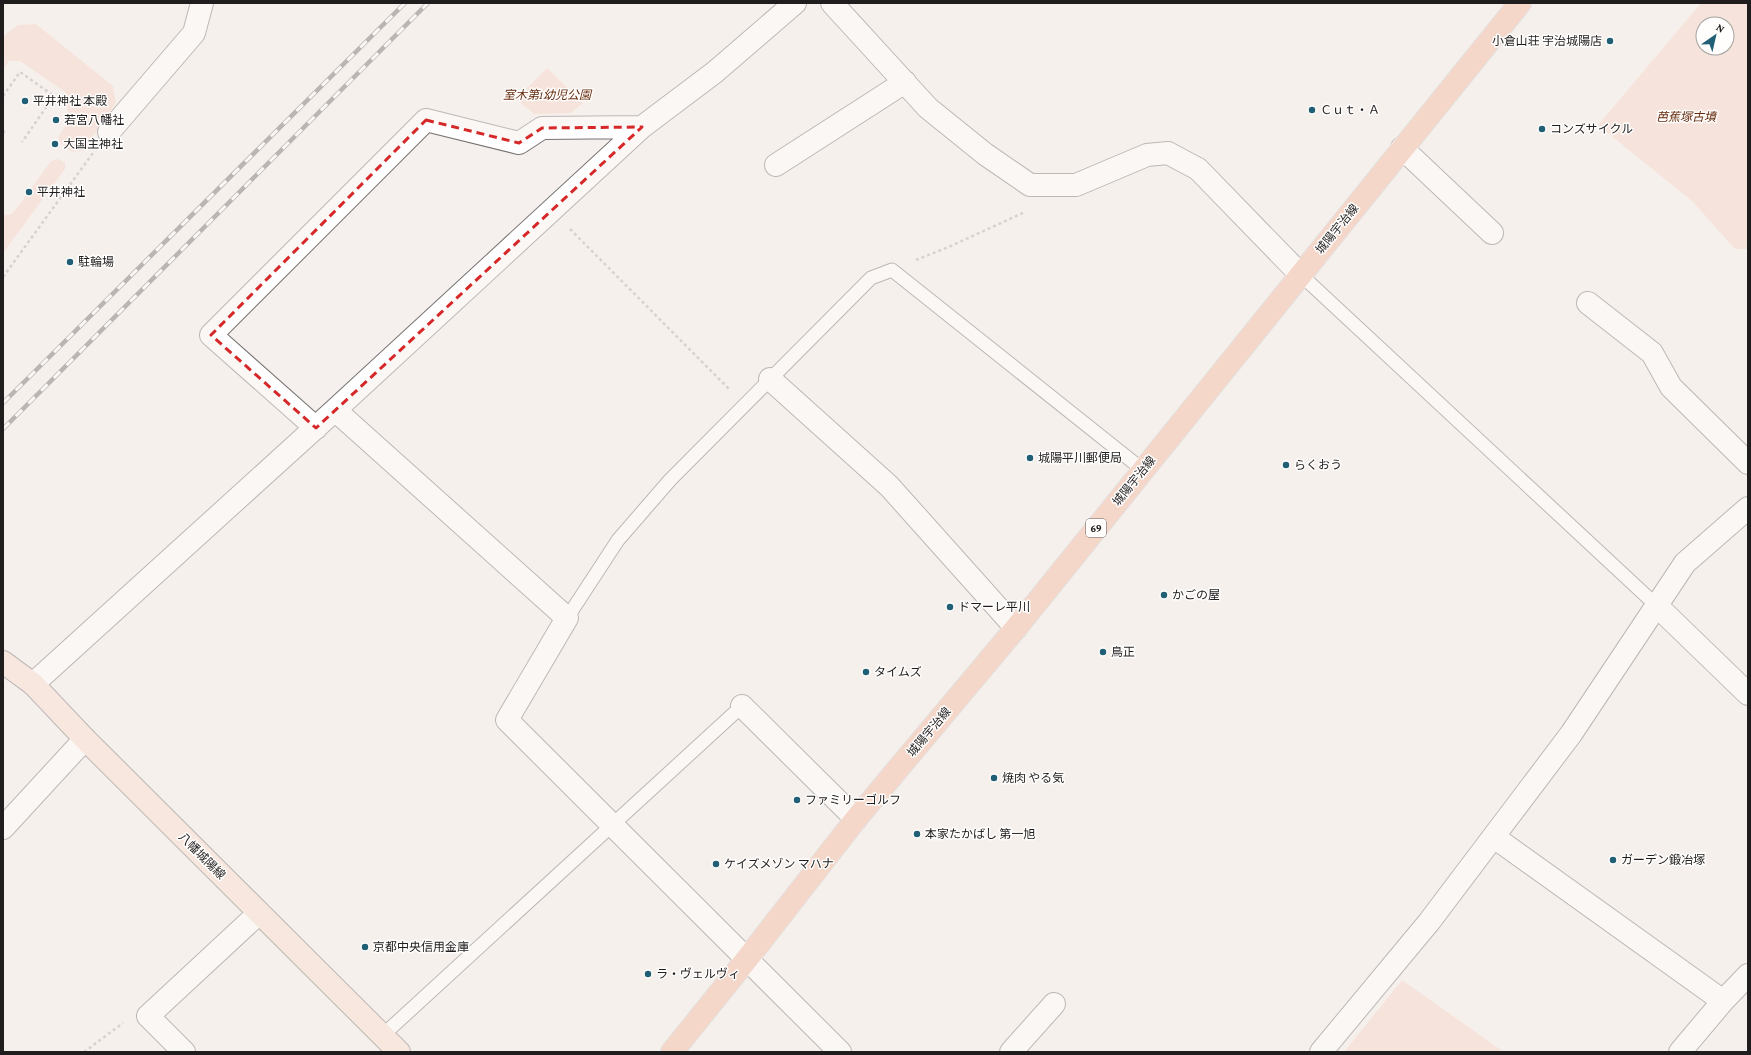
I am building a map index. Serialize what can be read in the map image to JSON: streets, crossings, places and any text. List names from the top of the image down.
{
  "streets": {
    "main road": ["城陽宇治線", "69", "八幡城陽線"]
  },
  "parks": ["室木第1幼児公園", "芭蕉塚古墳"],
  "places": [
    "小倉山荘 宇治城陽店",
    "平井神社 本殿",
    "Ｃｕｔ・Ａ",
    "若宮八幡社",
    "コンズサイクル",
    "大国主神社",
    "平井神社",
    "駐輪場",
    "城陽平川郵便局",
    "らくおう",
    "かごの屋",
    "ドマーレ平川",
    "鳥正",
    "タイムズ",
    "焼肉 やる気",
    "ファミリーゴルフ",
    "本家たかばし 第一旭",
    "ガーデン鍛冶塚",
    "ケイズメゾン マハナ",
    "京都中央信用金庫",
    "ラ・ヴェルヴィ"
  ],
  "north": "top right"
}
